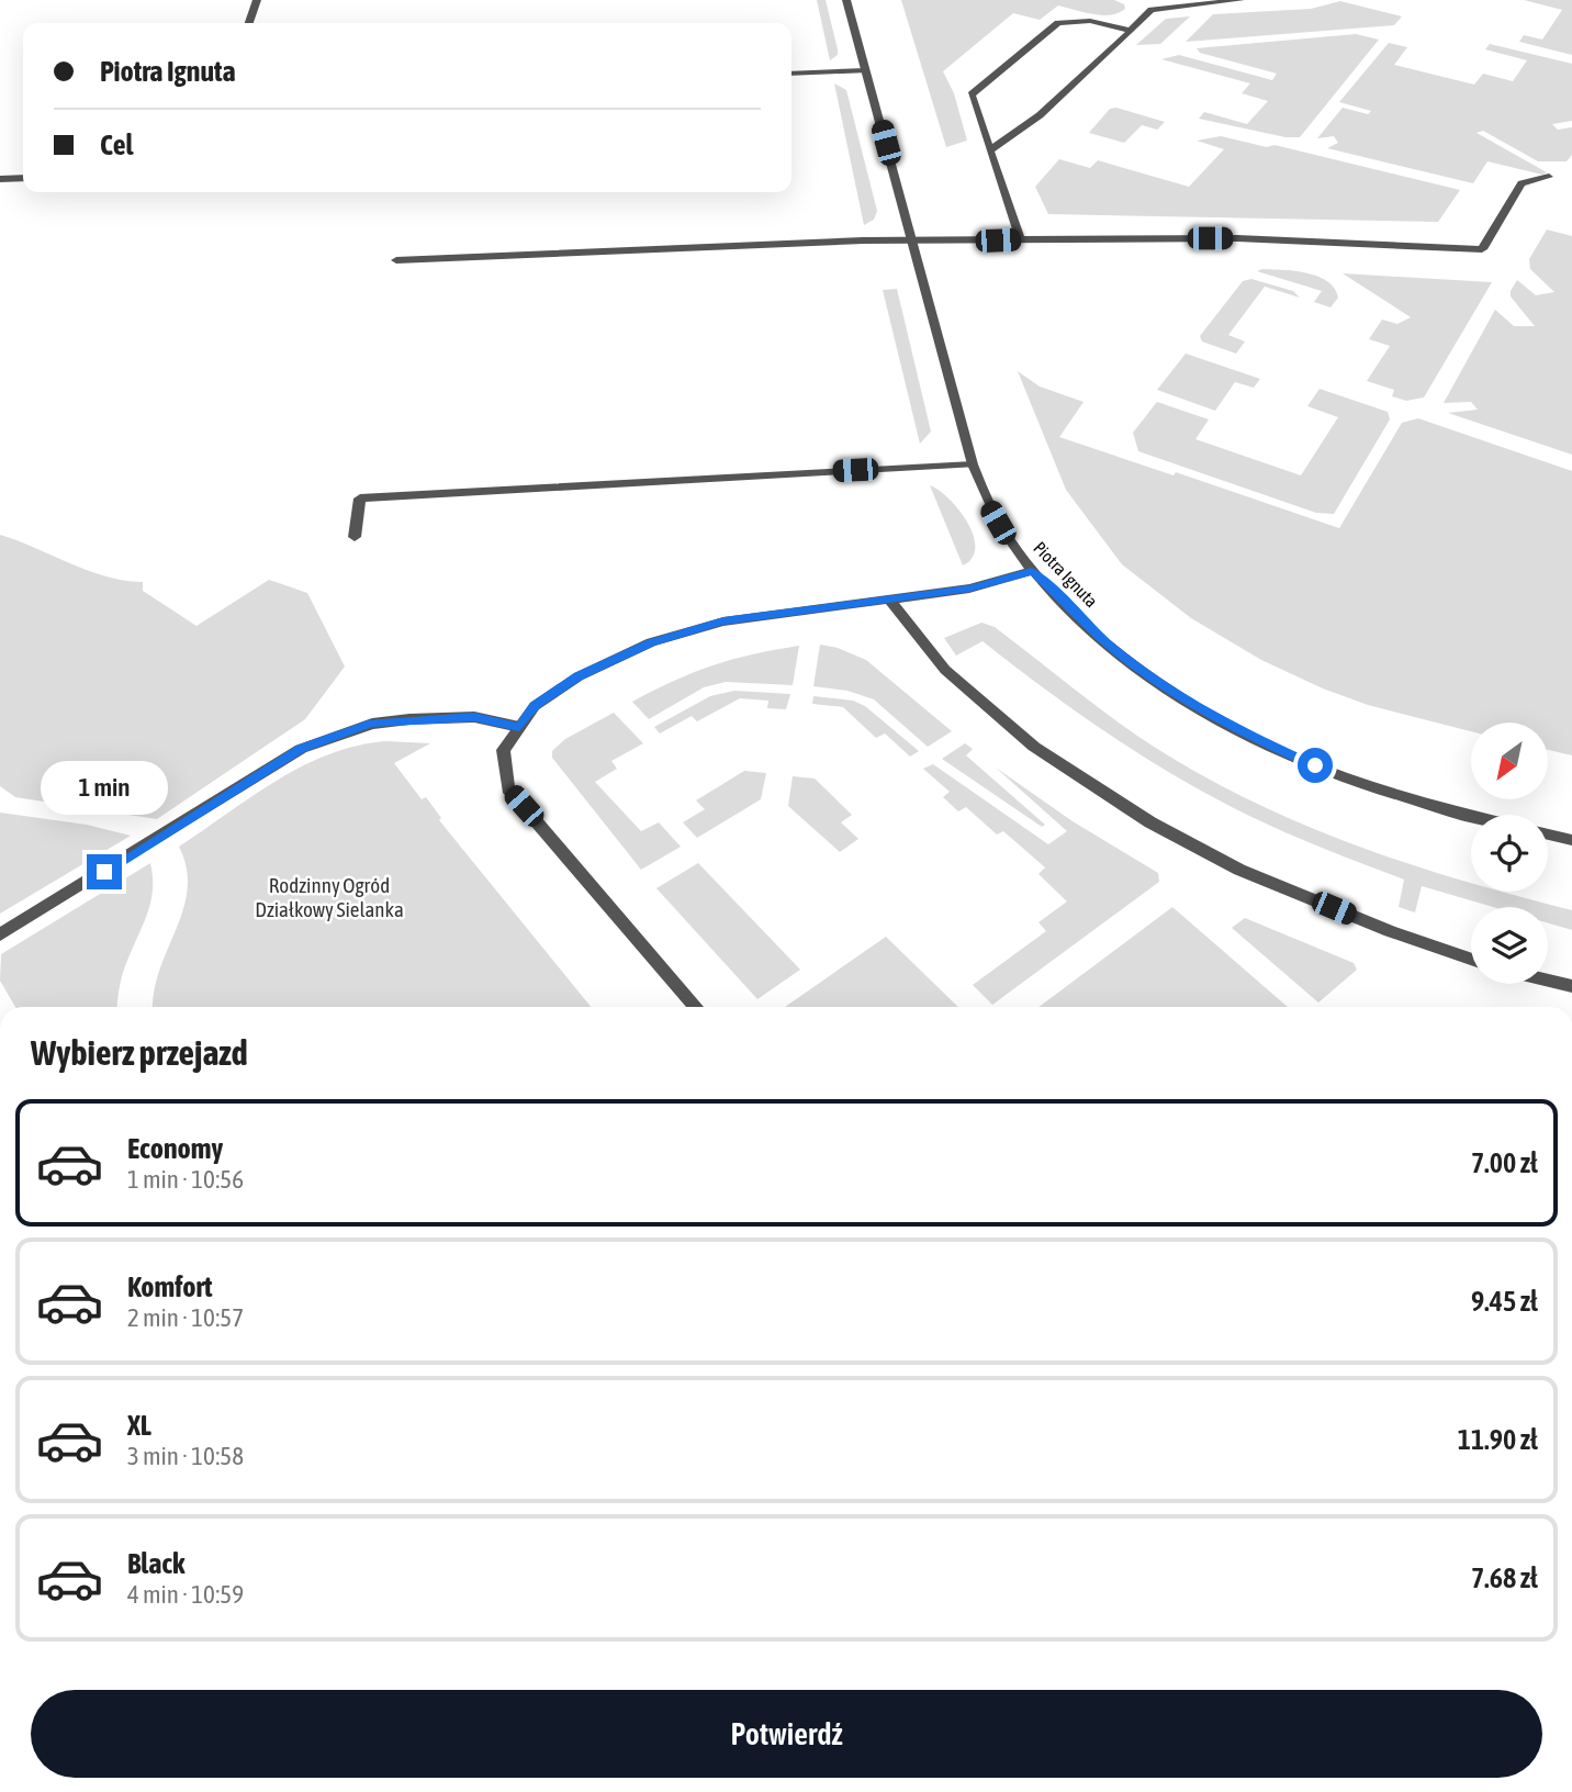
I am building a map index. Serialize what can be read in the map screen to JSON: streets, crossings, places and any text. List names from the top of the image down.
{
  "streets": {
    "street": ["Piotra Ignuta"]
  },
  "parks": ["Rodzinny Ogród Działkowy Sielanka"],
  "north": "bottom left",
  "page": {
    "banner": ["Piotra Ignuta", "Cel"],
    "bubble": "1 min",
    "heading": "Wybierz przejazd",
    "list": [
      {
        "name": "Economy",
        "note": "1 min · 10:56",
        "value": "7.00 zł"
      },
      {
        "name": "Komfort",
        "note": "2 min · 10:57",
        "value": "9.45 zł"
      },
      {
        "name": "XL",
        "note": "3 min · 10:58",
        "value": "11.90 zł"
      },
      {
        "name": "Black",
        "note": "4 min · 10:59",
        "value": "7.68 zł"
      }
    ],
    "buttons": "Potwierdź"
  }
}
